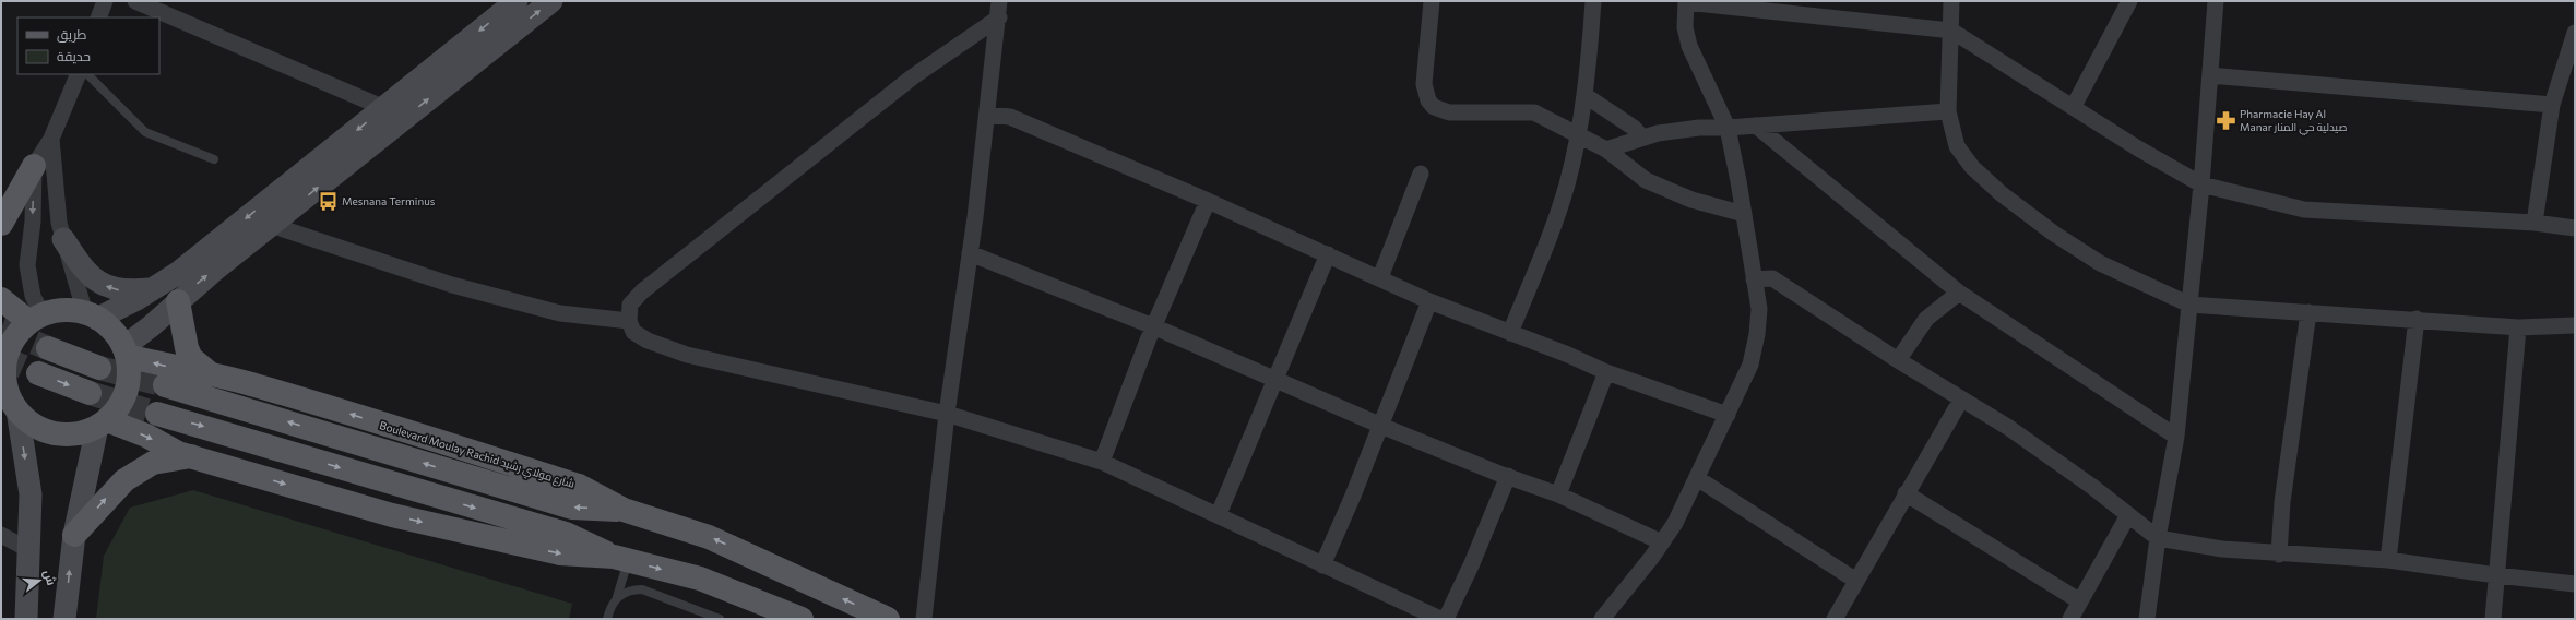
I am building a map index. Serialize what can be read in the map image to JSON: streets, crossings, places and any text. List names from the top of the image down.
{
  "streets": {
    "main road": ["Boulevard Moulay Rachid شارع مولاي رشيد"]
  },
  "places": {
    "pharmacy": ["Pharmacie Hay Al Manar صيدلية حي المنار"],
    "bus stop": ["Mesnana Terminus"]
  },
  "legend": ["طريق", "حديقة"],
  "north": "right"
}
